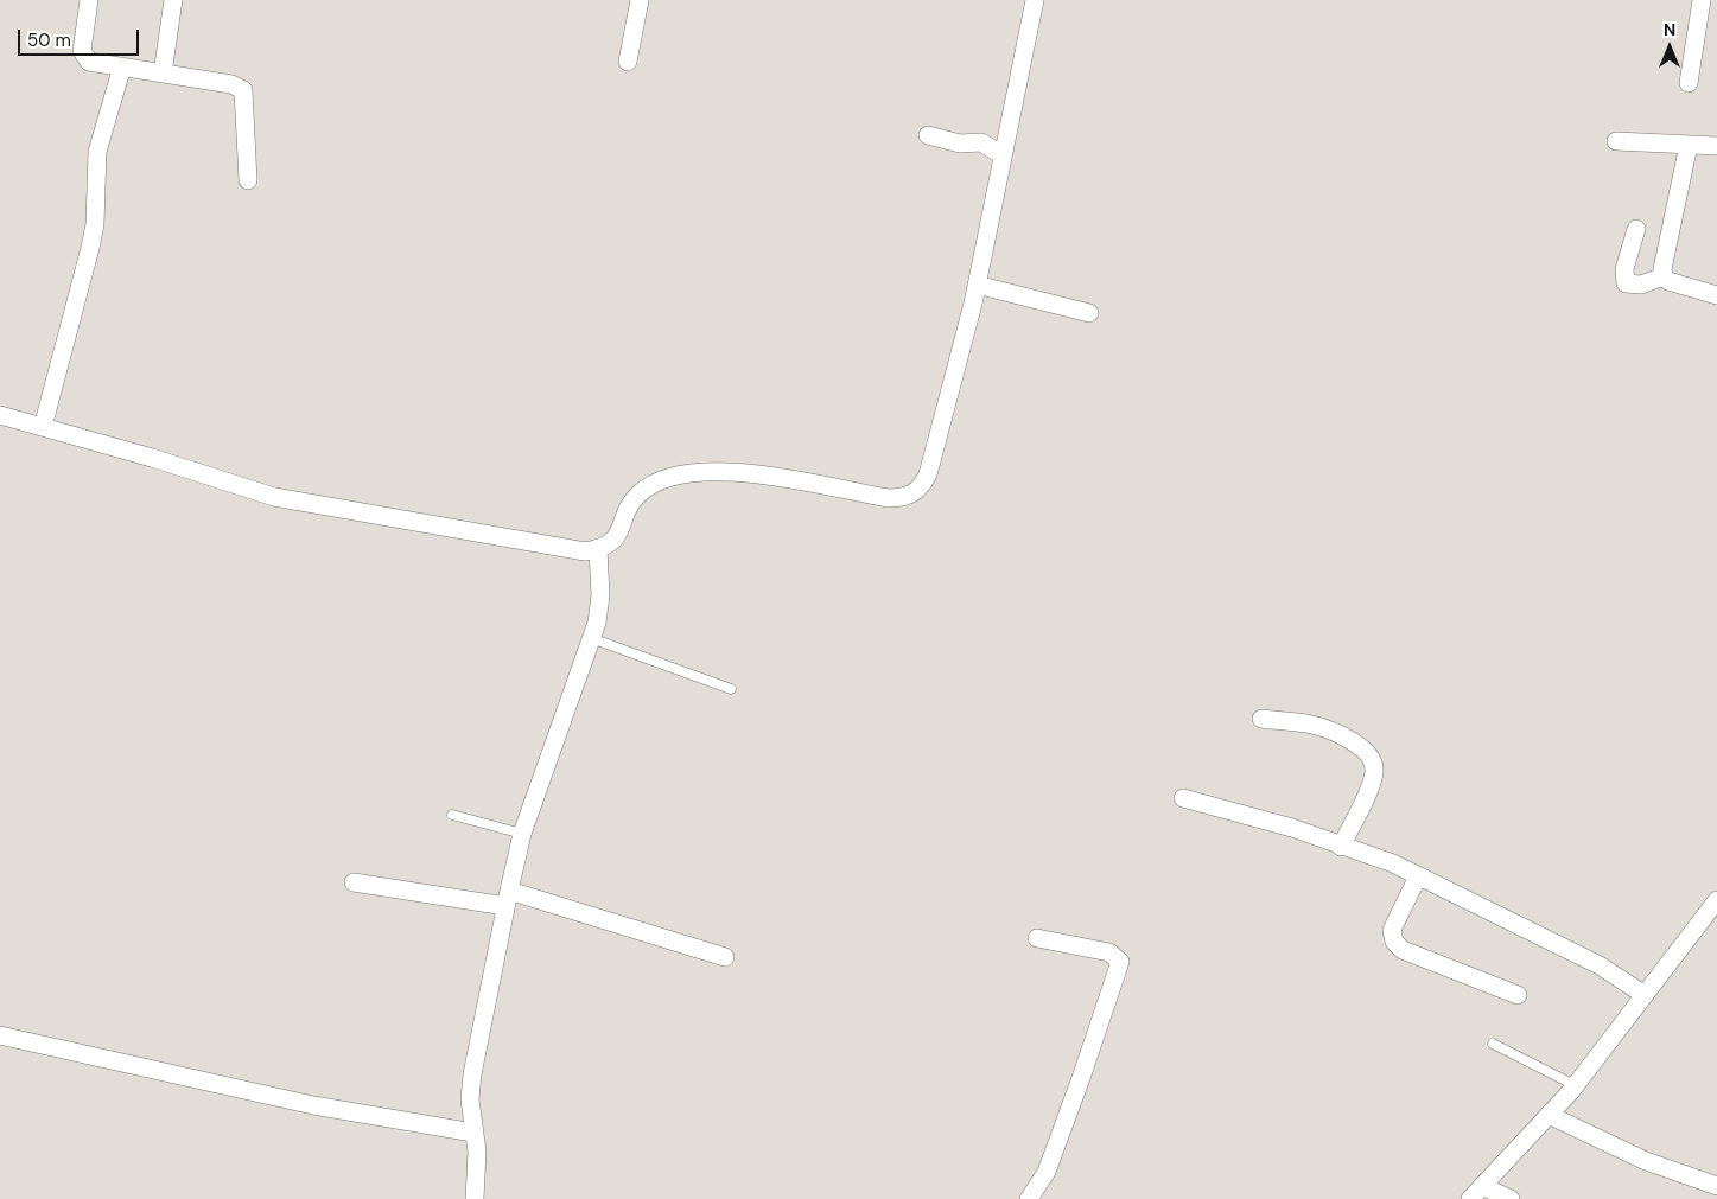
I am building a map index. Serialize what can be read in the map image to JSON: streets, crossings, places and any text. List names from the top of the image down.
{
  "scale_bar": "50 m",
  "north": "top"
}
